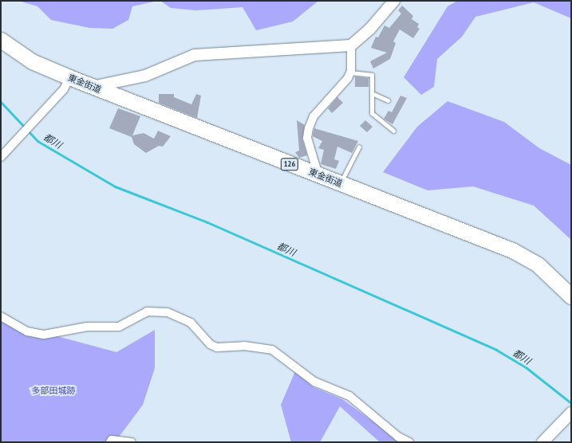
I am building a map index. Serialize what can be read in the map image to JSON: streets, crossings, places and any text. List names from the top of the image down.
{
  "streets": {
    "highway": ["東金街道", "126"]
  },
  "water": ["都川"],
  "parks": ["多部田城跡"]
}
